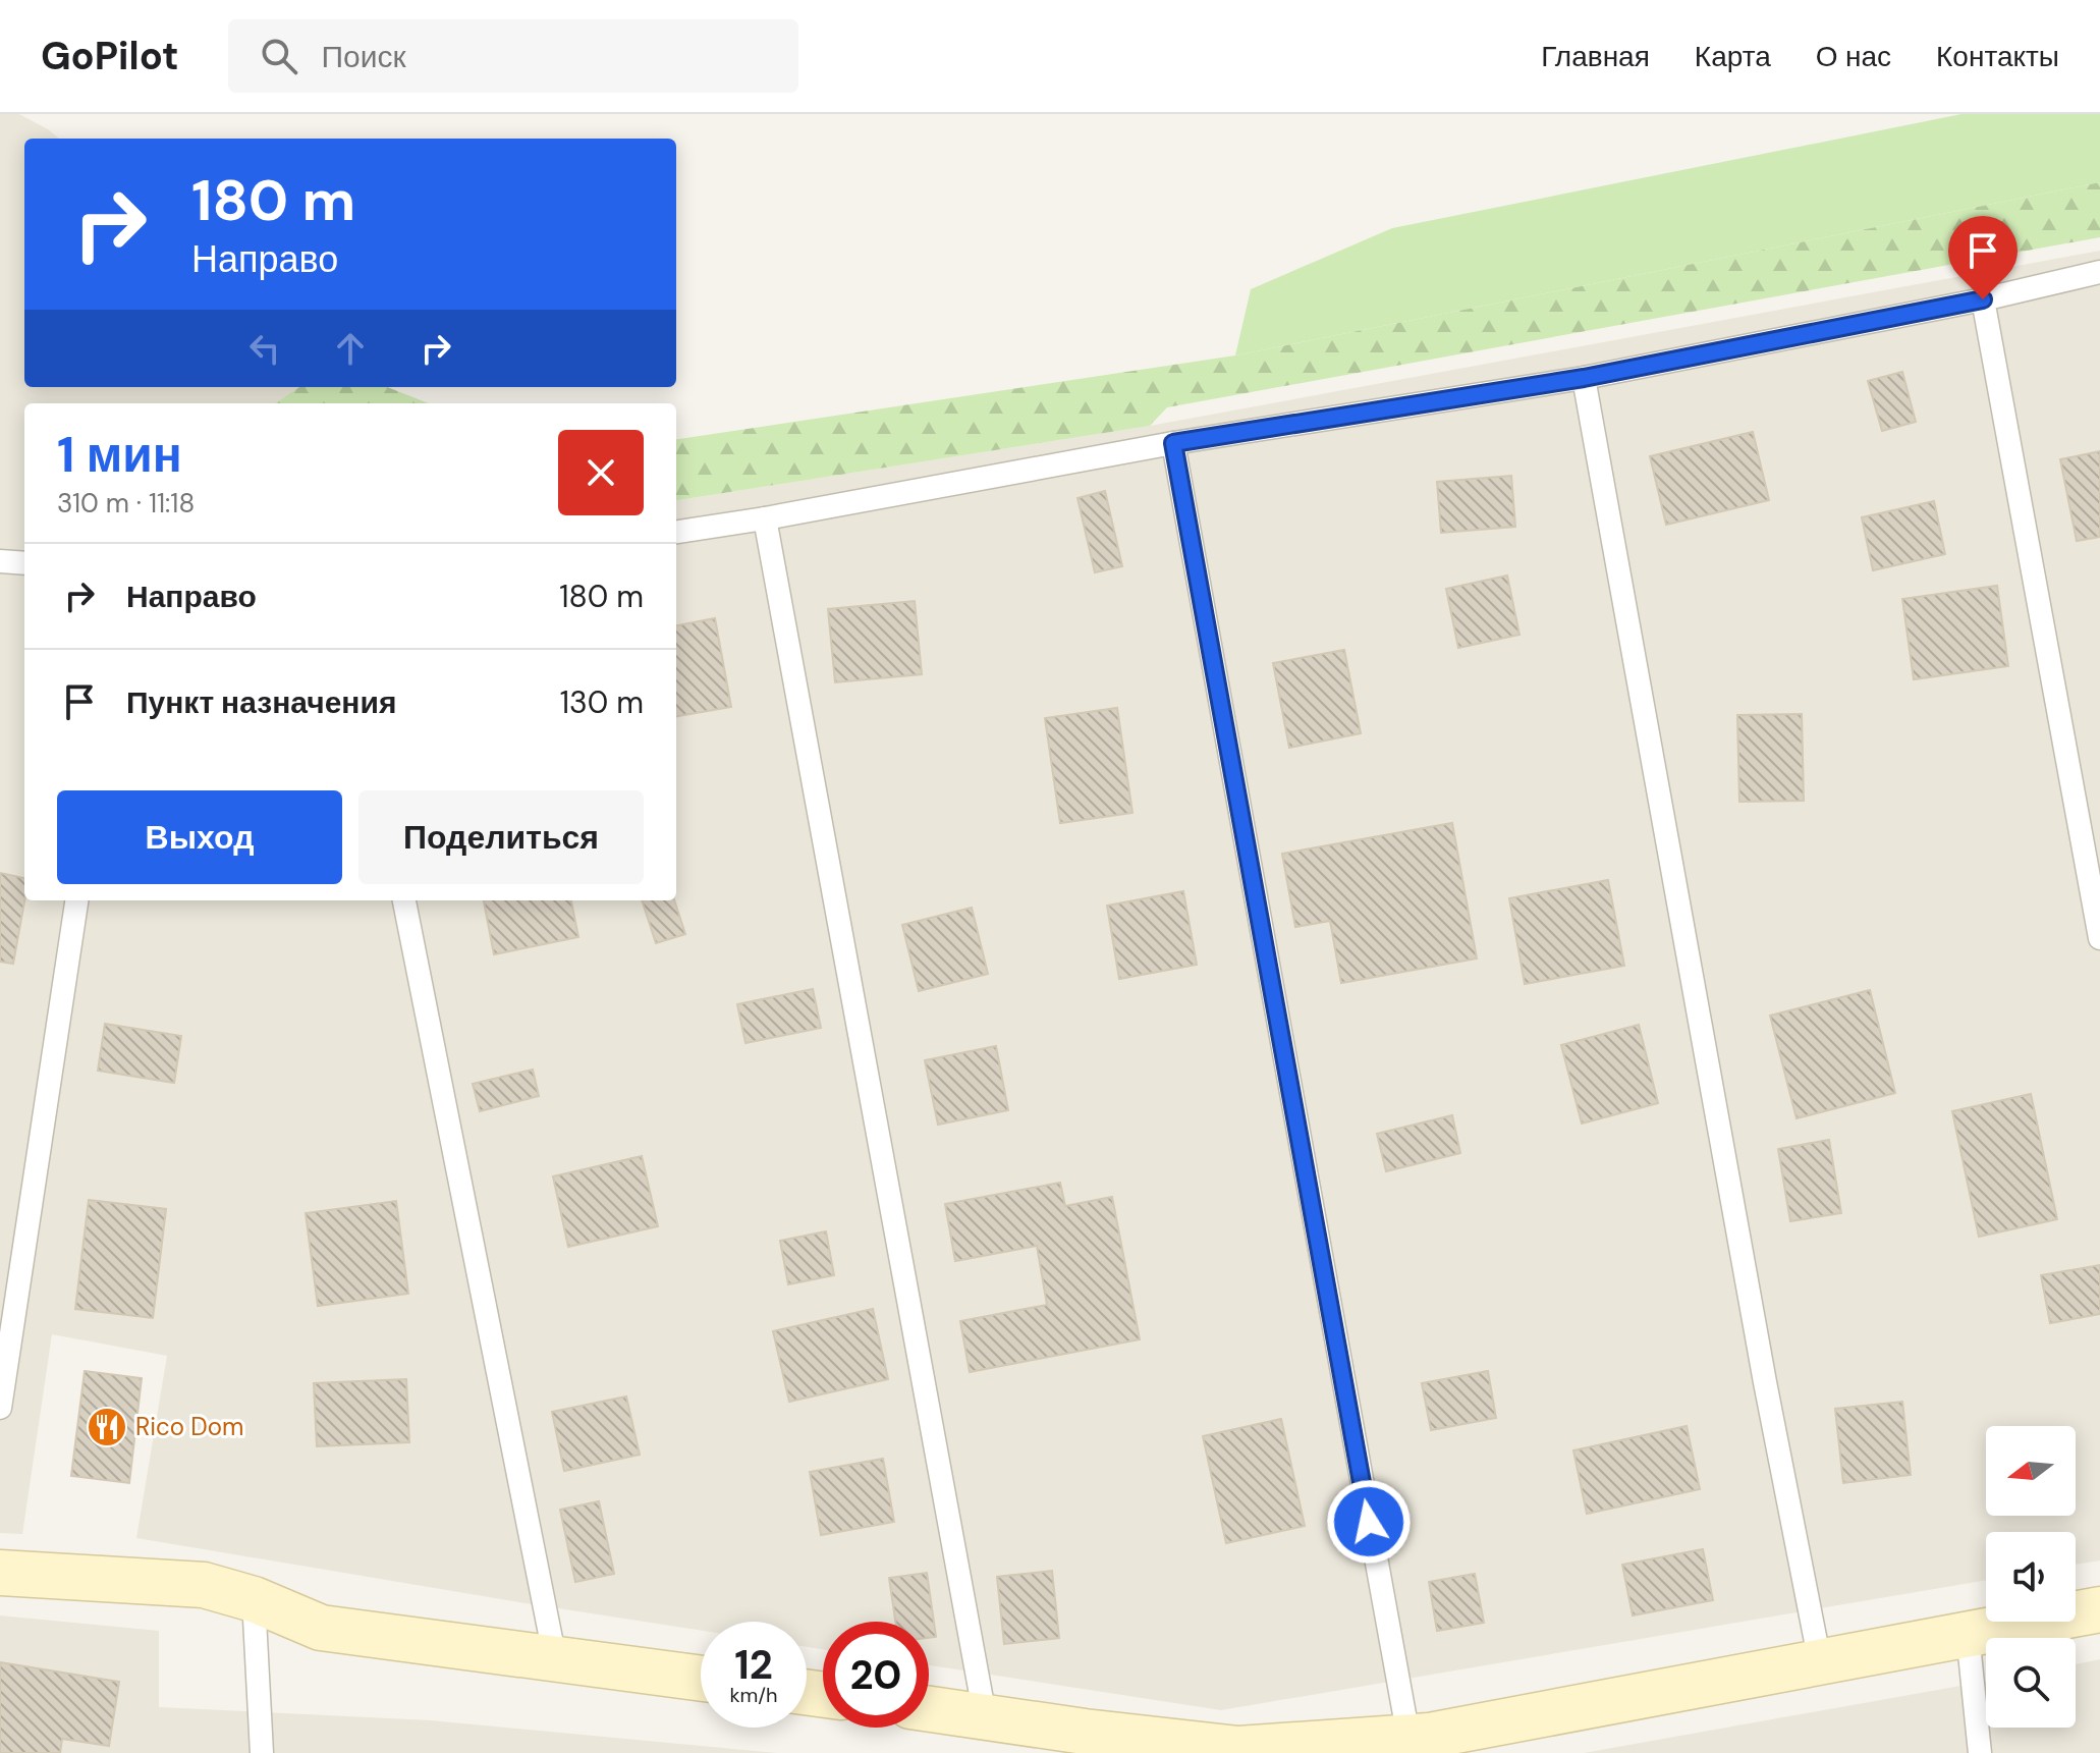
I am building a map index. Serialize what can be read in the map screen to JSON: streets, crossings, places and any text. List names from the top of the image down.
{
  "places": {
    "restaurant": ["Rico Dom"]
  },
  "north": "left",
  "page": {
    "header": "GoPilot",
    "search": "Поиск",
    "nav": [
      "Главная",
      "Карта",
      "О нас",
      "Контакты"
    ],
    "turn": ["180 m", "Направо"],
    "heading": ["1 мин", "310 m · 11:18"],
    "list": [
      {
        "name": "Направо",
        "value": "180 m"
      },
      {
        "name": "Пункт назначения",
        "value": "130 m"
      }
    ],
    "buttons": ["Выход", "Поделиться"],
    "speed": "12 km/h",
    "limit": "20"
  }
}
